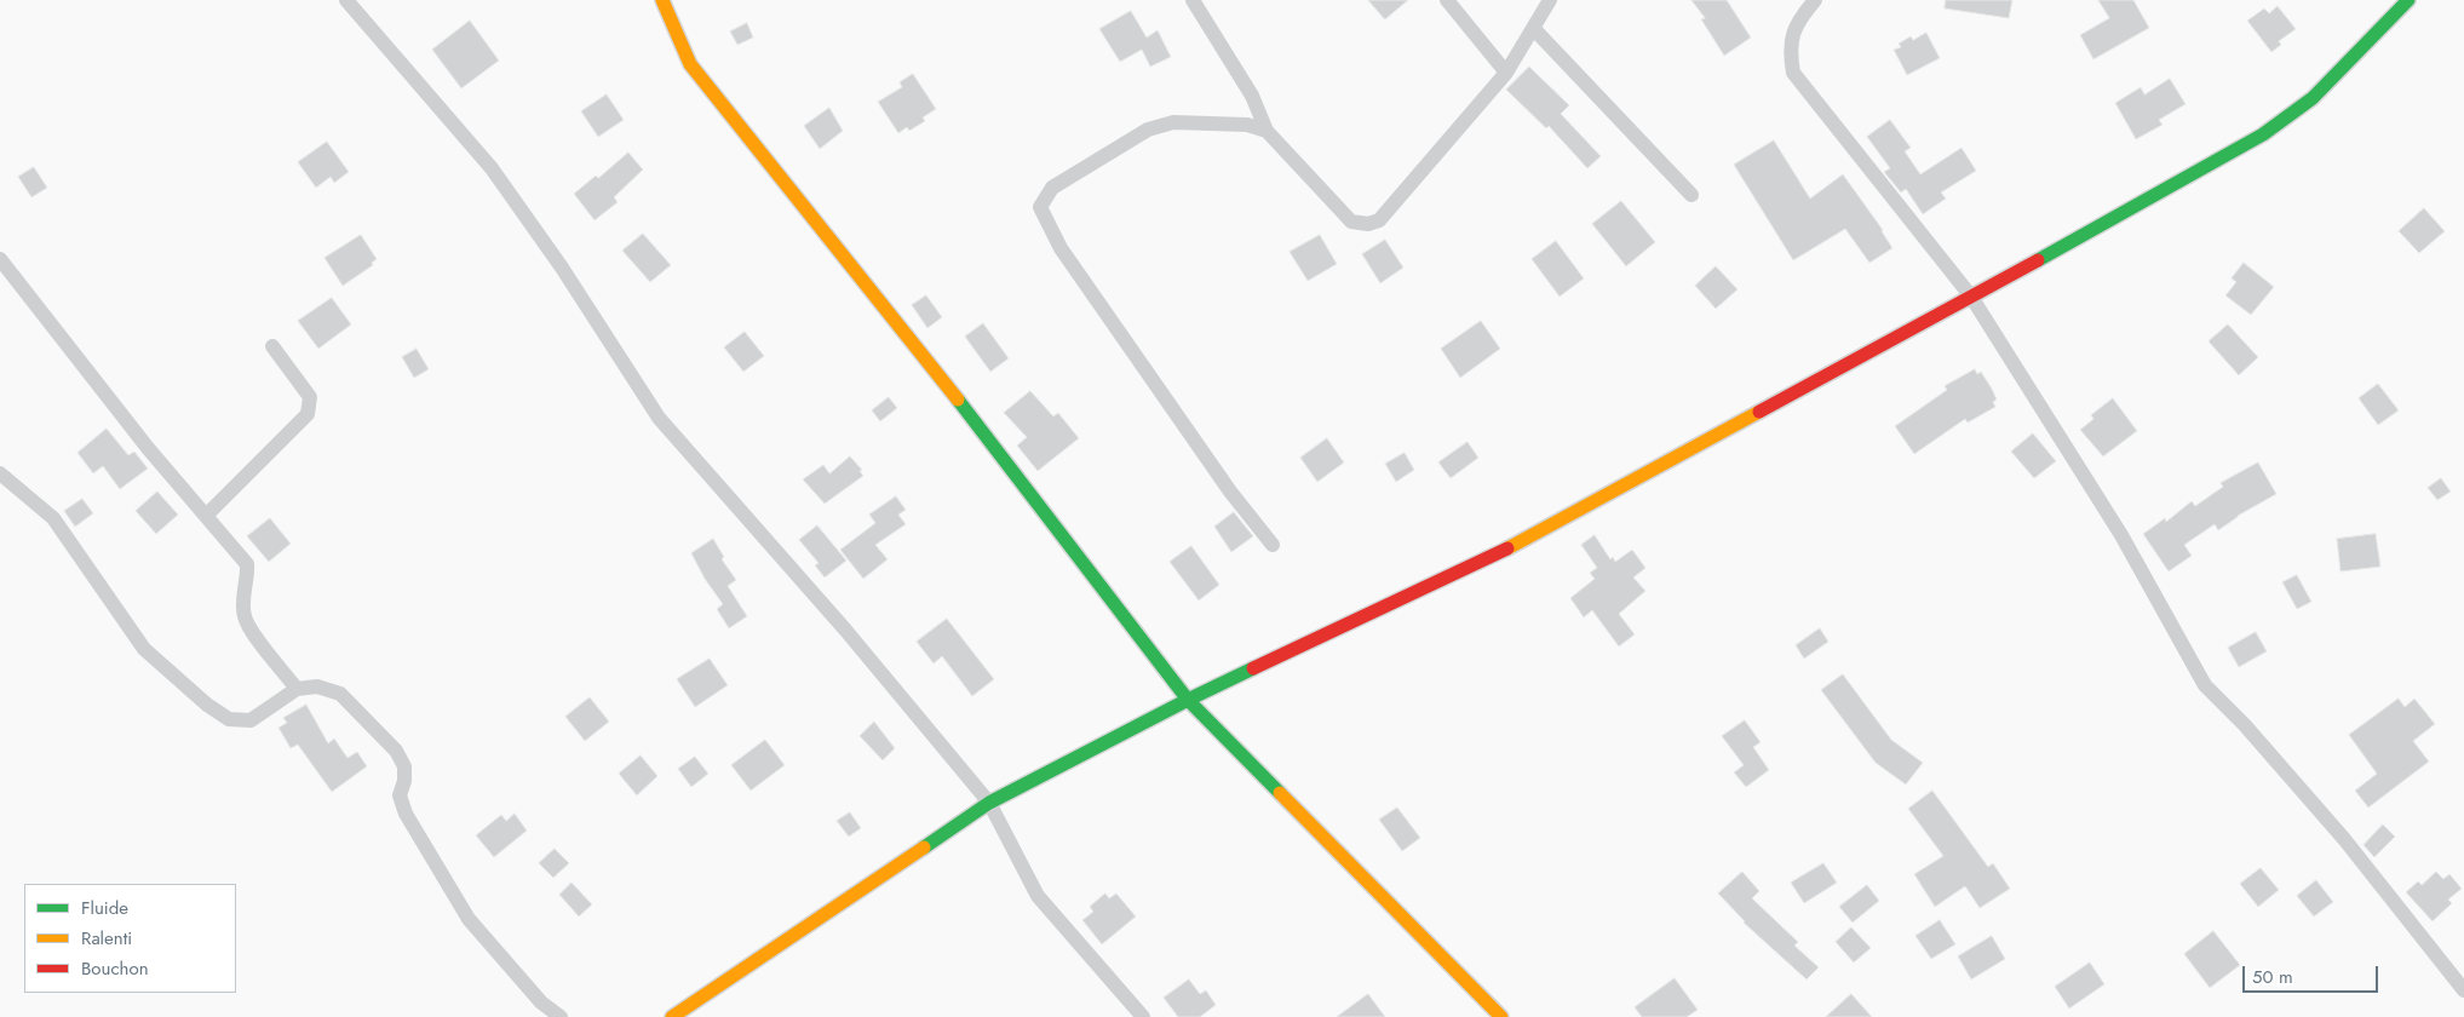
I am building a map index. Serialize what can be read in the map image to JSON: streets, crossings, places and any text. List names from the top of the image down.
{
  "legend": ["Fluide", "Ralenti", "Bouchon"],
  "scale_bar": "50 m"
}
